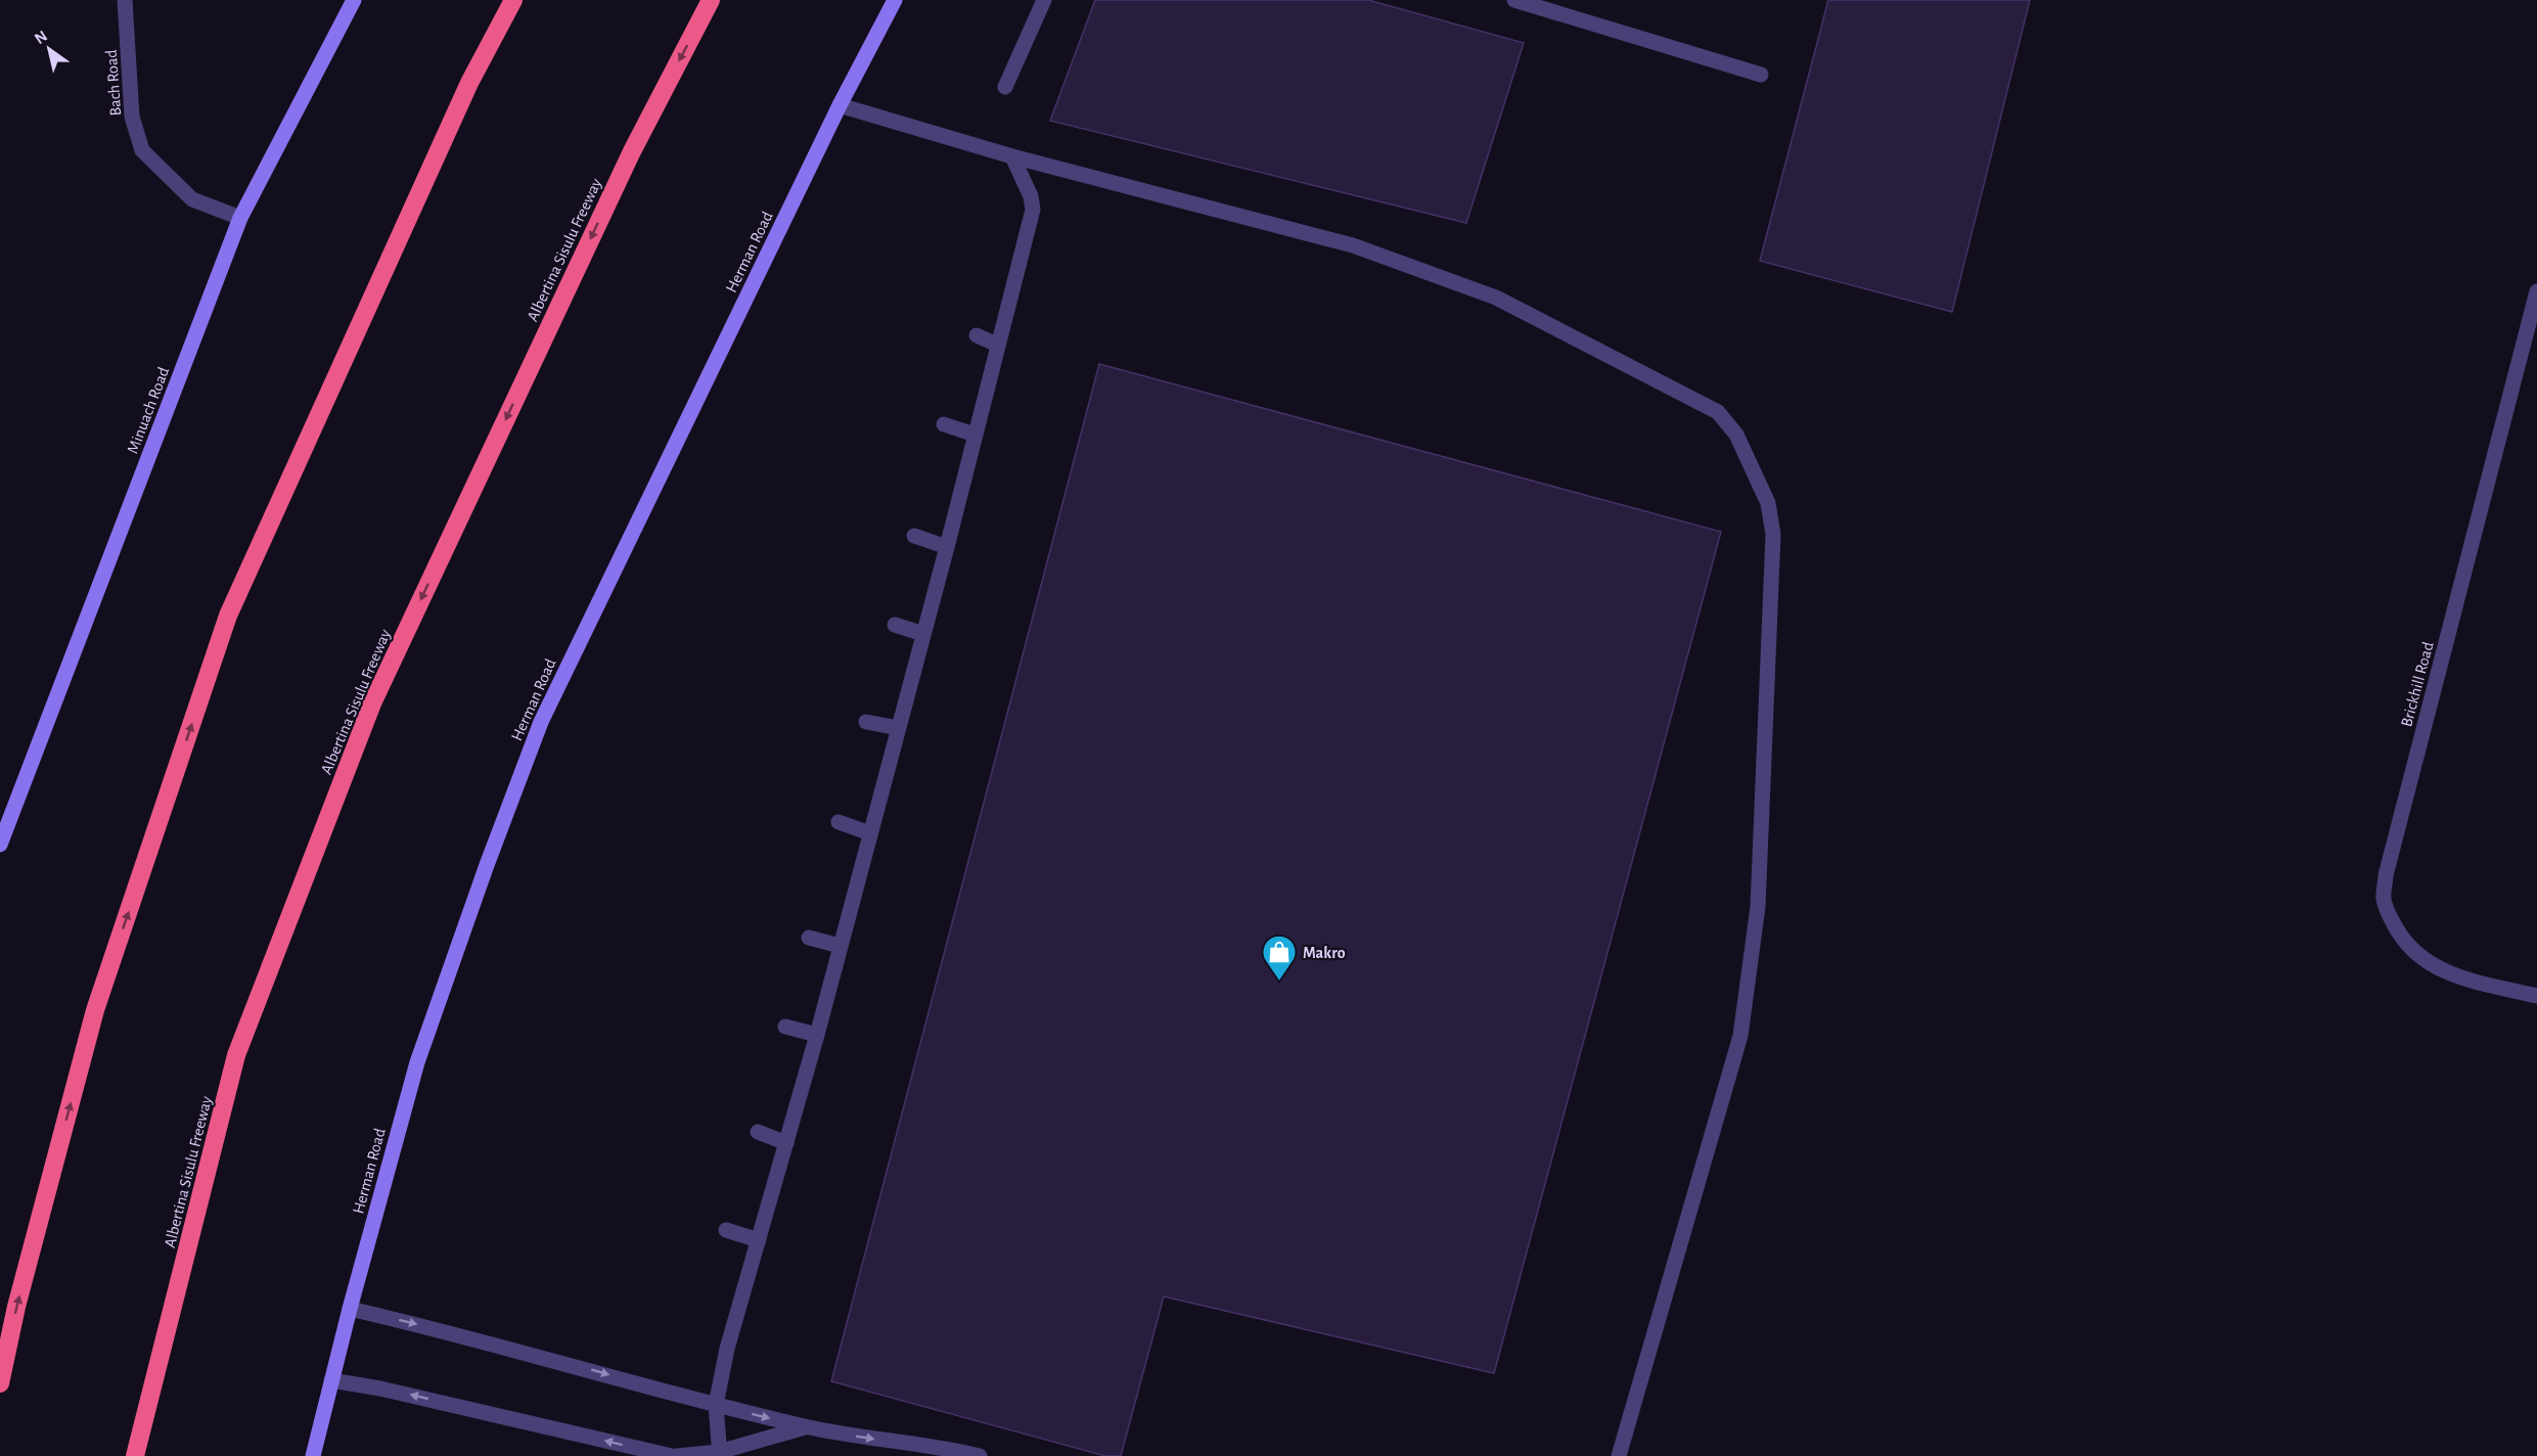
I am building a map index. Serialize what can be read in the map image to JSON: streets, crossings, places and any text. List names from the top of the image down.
{
  "streets": {
    "highway": ["Albertina Sisulu Freeway"],
    "main road": ["Herman Road", "Minuach Road"],
    "street": ["Bach Road", "Brickhill Road"]
  },
  "crossings": [
    ["Bach Road", "Minuach Road"]
  ],
  "places": {
    "shop": ["Makro"]
  },
  "north": "top left"
}
